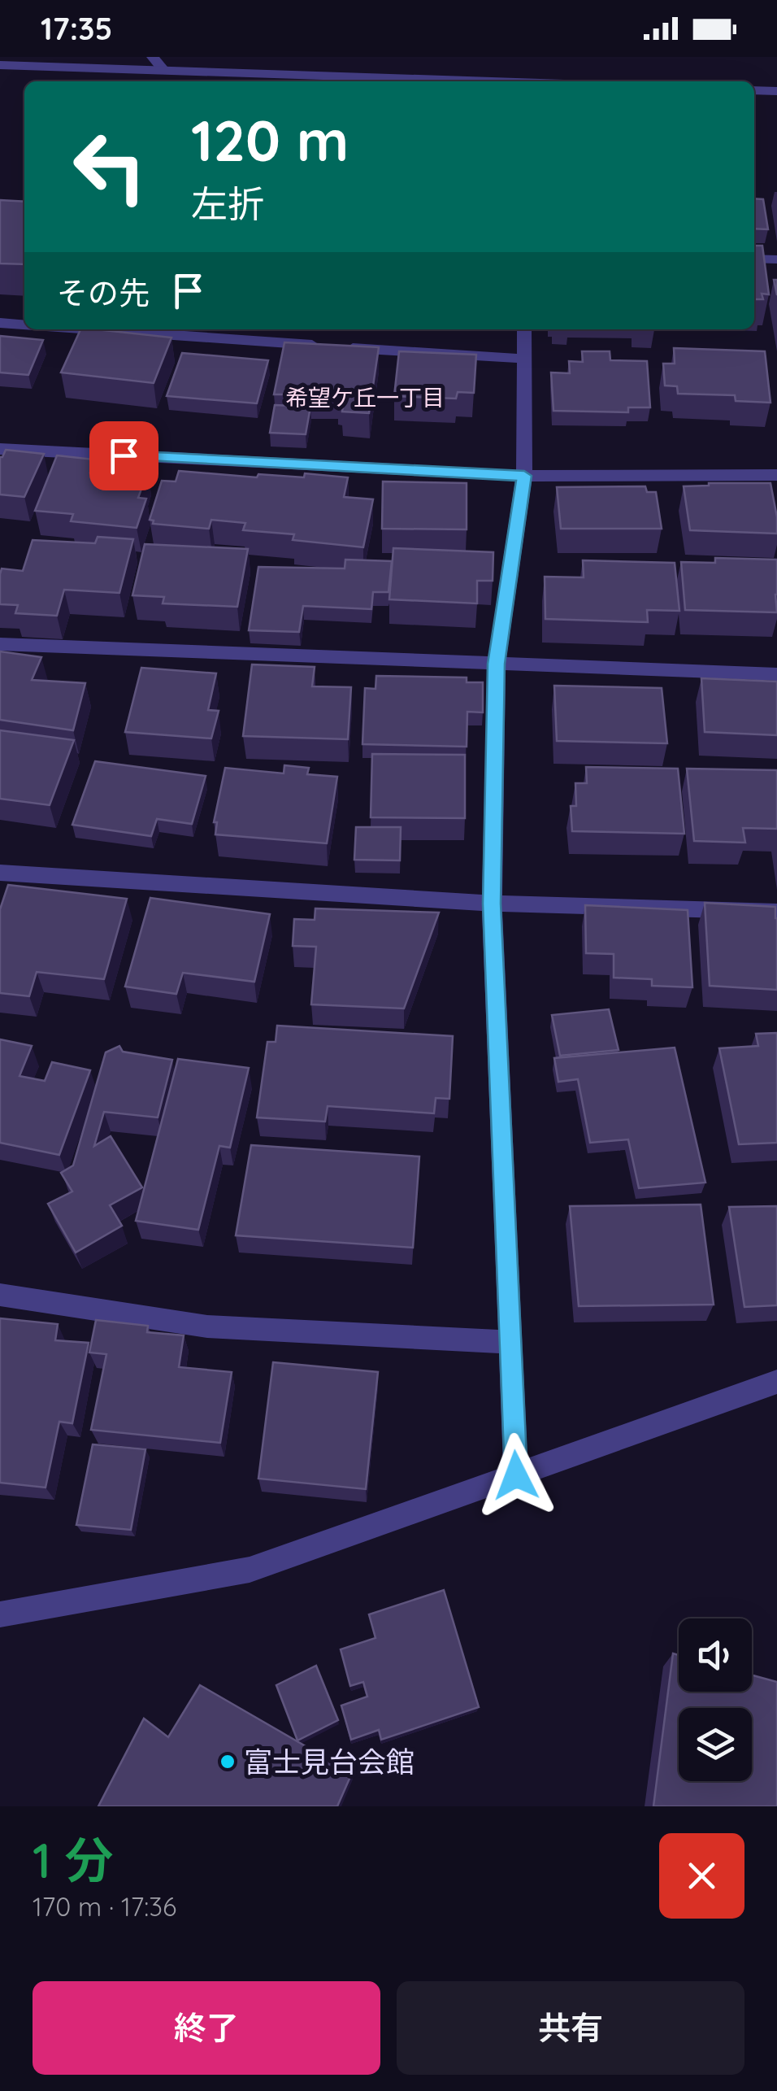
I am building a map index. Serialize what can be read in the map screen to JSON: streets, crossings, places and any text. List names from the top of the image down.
{
  "districts": ["希望ケ丘一丁目"],
  "places": ["富士見台会館"],
  "page": {
    "status": "17:35",
    "turn": ["120 m", "左折"],
    "then": "その先",
    "heading": ["1 分", "170 m · 17:36"],
    "buttons": ["終了", "共有"]
  }
}
